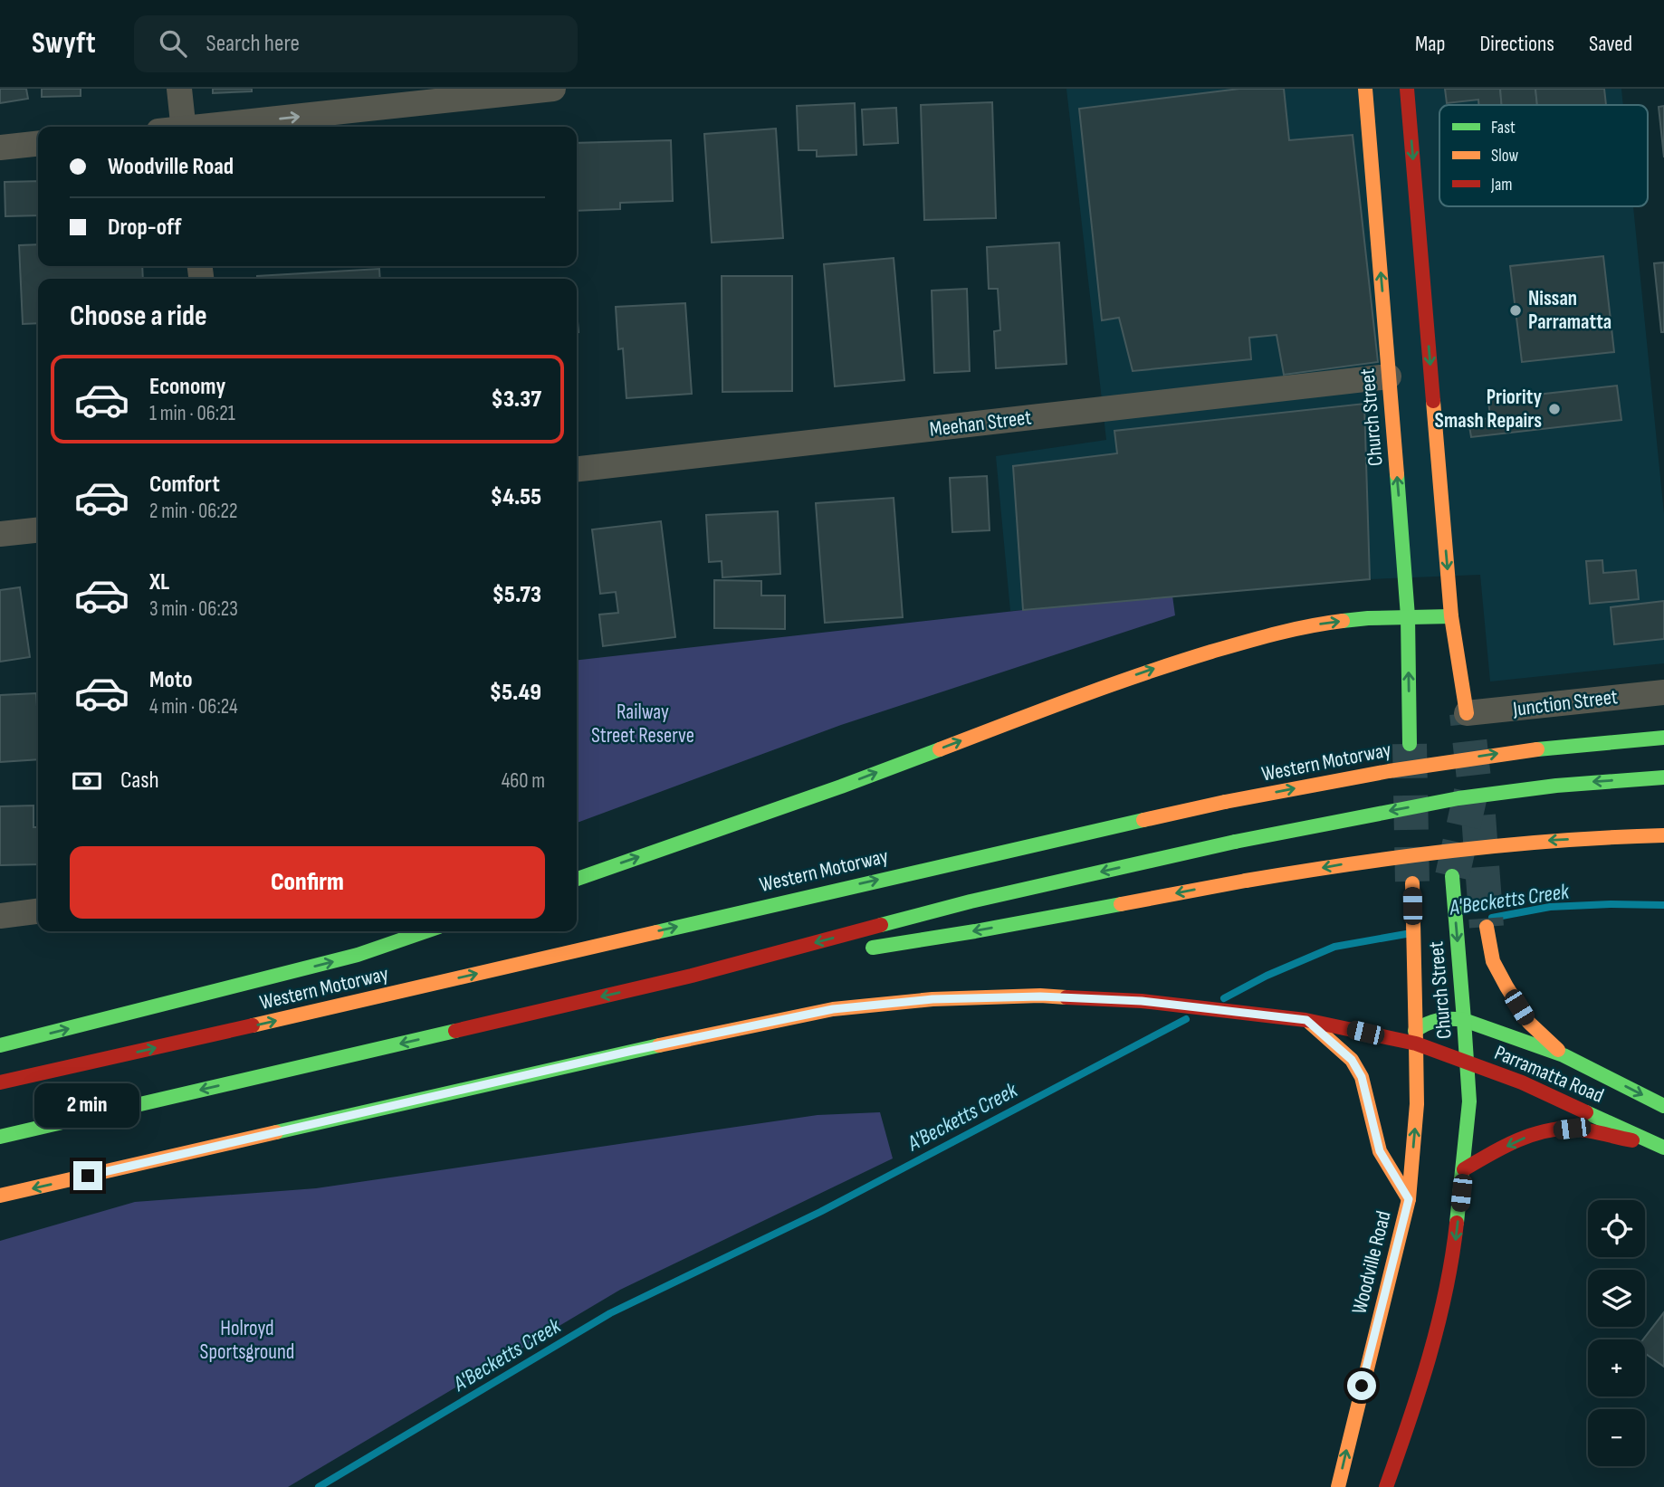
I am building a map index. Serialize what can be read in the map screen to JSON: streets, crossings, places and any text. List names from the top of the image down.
{
  "streets": {
    "main road": [
      "Church Street",
      "Western Motorway",
      "Parramatta Road",
      "Woodville Road"
    ],
    "street": ["Meehan Street", "Junction Street"]
  },
  "crossings": [
    ["Church Street", "Meehan Street"],
    ["Church Street", "Parramatta Road"],
    ["Church Street", "Woodville Road"],
    ["Parramatta Road", "Woodville Road"]
  ],
  "water": ["A'Becketts Creek"],
  "parks": ["Railway Street Reserve", "Holroyd Sportsground"],
  "places": ["Nissan Parramatta", "Priority Smash Repairs"],
  "legend": ["Fast", "Slow", "Jam"],
  "page": {
    "header": "Swyft",
    "search": "Search here",
    "nav": ["Map", "Directions", "Saved"],
    "banner": ["Woodville Road", "Drop-off"],
    "heading": "Choose a ride",
    "list": [
      {
        "name": "Economy",
        "note": "1 min · 06:21",
        "value": "$3.37"
      },
      {
        "name": "Comfort",
        "note": "2 min · 06:22",
        "value": "$4.55"
      },
      {
        "name": "XL",
        "note": "3 min · 06:23",
        "value": "$5.73"
      },
      {
        "name": "Moto",
        "note": "4 min · 06:24",
        "value": "$5.49"
      }
    ],
    "pay": ["Cash", "460 m"],
    "buttons": "Confirm",
    "bubble": "2 min",
    "map_buttons": ["+", "−"]
  }
}
